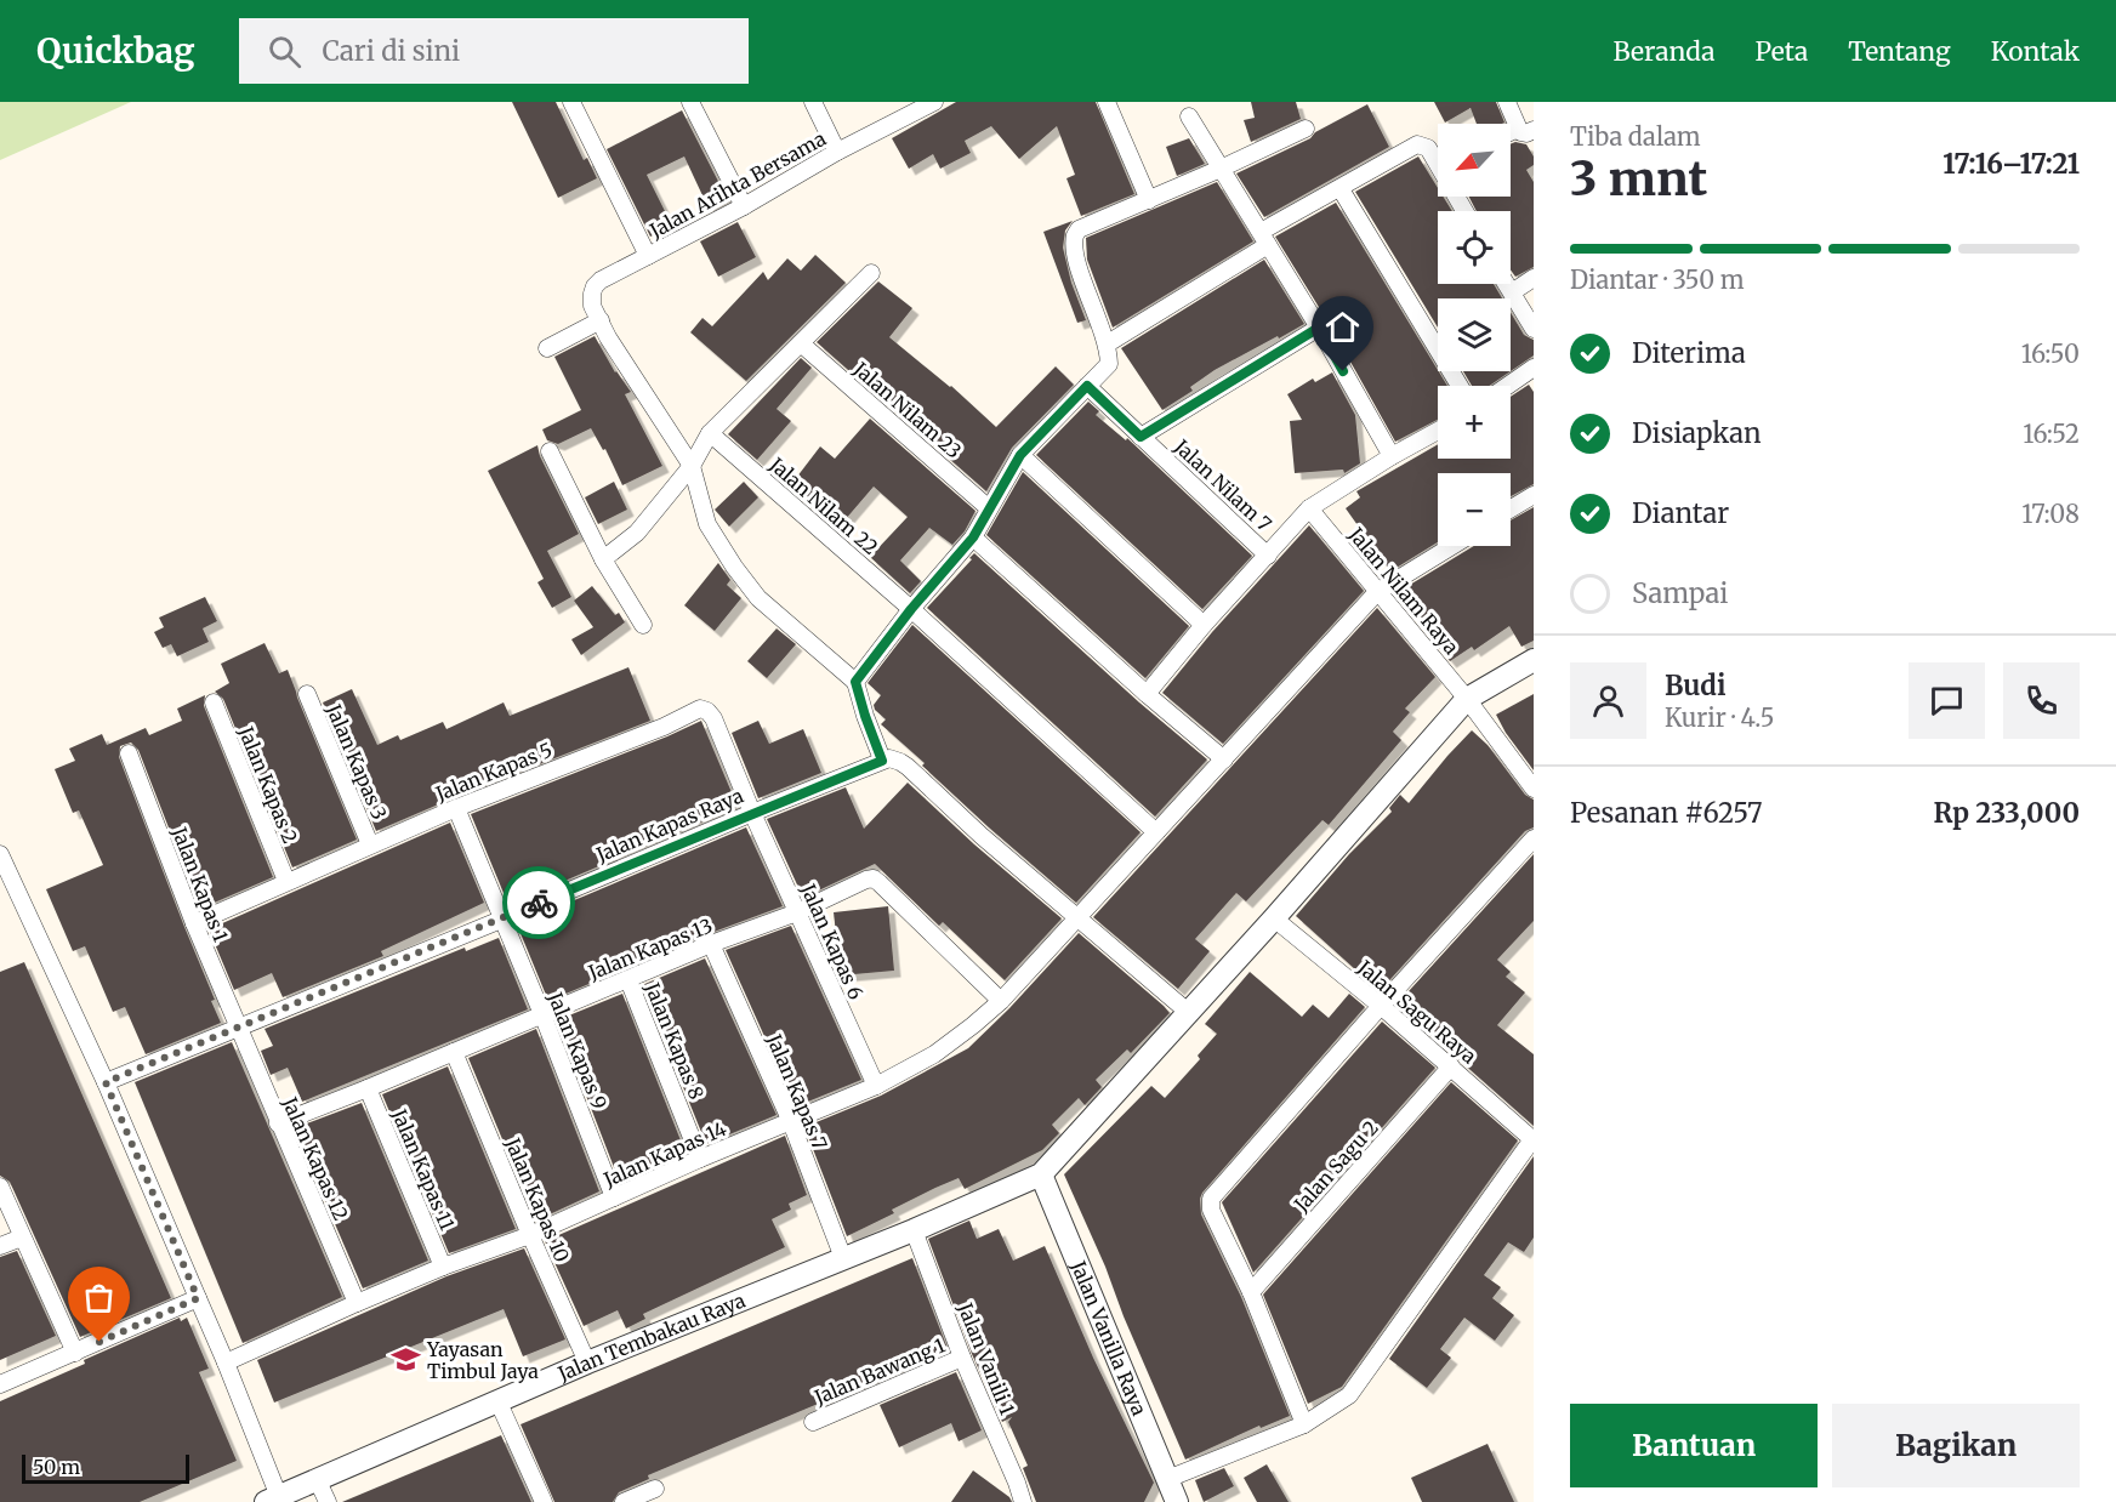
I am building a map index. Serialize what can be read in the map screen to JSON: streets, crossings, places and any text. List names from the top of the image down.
{
  "streets": {
    "street": [
      "Jalan Arihta Bersama",
      "Jalan Nilam 23",
      "Jalan Nilam 7",
      "Jalan Nilam 22",
      "Jalan Nilam Raya",
      "Jalan Kapas 3",
      "Jalan Kapas 5",
      "Jalan Kapas 2",
      "Jalan Kapas Raya",
      "Jalan Kapas 1",
      "Jalan Kapas 6",
      "Jalan Kapas 13",
      "Jalan Sagu Raya",
      "Jalan Kapas 8",
      "Jalan Kapas 9",
      "Jalan Kapas 7",
      "Jalan Kapas 14",
      "Jalan Kapas 12",
      "Jalan Sagu 2",
      "Jalan Kapas 11",
      "Jalan Kapas 10",
      "Jalan Tembakau Raya",
      "Jalan Vanilla Raya",
      "Jalan Vanili 1",
      "Jalan Bawang 1"
    ]
  },
  "crossings": [
    ["Jalan Nilam 22", "Jalan Kapas 14"],
    ["Jalan Nilam Raya", "Jalan Kapas 14"],
    ["Jalan Kapas 3", "Jalan Kapas 5"],
    ["Jalan Kapas 5", "Jalan Kapas 2"],
    ["Jalan Kapas 5", "Jalan Kapas Raya"],
    ["Jalan Kapas 5", "Jalan Kapas 1"],
    ["Jalan Kapas 5", "Jalan Kapas 6"],
    ["Jalan Kapas 5", "Jalan Kapas 9"],
    ["Jalan Kapas Raya", "Jalan Kapas 1"],
    ["Jalan Kapas Raya", "Jalan Kapas 6"],
    ["Jalan Kapas Raya", "Jalan Kapas 9"],
    ["Jalan Kapas Raya", "Jalan Kapas 12"],
    ["Jalan Kapas 1", "Jalan Kapas 12"],
    ["Jalan Kapas 6", "Jalan Kapas 13"],
    ["Jalan Kapas 6", "Jalan Kapas 14"],
    ["Jalan Kapas 13", "Jalan Kapas 8"],
    ["Jalan Kapas 13", "Jalan Kapas 9"],
    ["Jalan Kapas 13", "Jalan Kapas 7"],
    ["Jalan Kapas 13", "Jalan Kapas 14"],
    ["Jalan Kapas 13", "Jalan Kapas 12"],
    ["Jalan Kapas 13", "Jalan Kapas 11"],
    ["Jalan Kapas 13", "Jalan Kapas 10"],
    ["Jalan Sagu Raya", "Jalan Sagu 2"],
    ["Jalan Kapas 8", "Jalan Kapas 14"],
    ["Jalan Kapas 9", "Jalan Kapas 14"],
    ["Jalan Kapas 7", "Jalan Kapas 14"],
    ["Jalan Kapas 7", "Jalan Tembakau Raya"],
    ["Jalan Kapas 14", "Jalan Kapas 12"],
    ["Jalan Kapas 14", "Jalan Kapas 11"],
    ["Jalan Kapas 14", "Jalan Kapas 10"],
    ["Jalan Kapas 10", "Jalan Tembakau Raya"],
    ["Jalan Tembakau Raya", "Jalan Vanilla Raya"],
    ["Jalan Tembakau Raya", "Jalan Vanili 1"],
    ["Jalan Vanili 1", "Jalan Bawang 1"]
  ],
  "places": {
    "school or university": ["Yayasan Timbul Jaya"]
  },
  "scale_bar": "50 m",
  "north": "bottom left",
  "page": {
    "header": "Quickbag",
    "search": "Cari di sini",
    "nav": [
      "Beranda",
      "Peta",
      "Tentang",
      "Kontak"
    ],
    "heading": ["3 mnt", "Tiba dalam", "17:16–17:21"],
    "panel": [
      "Budi",
      "Kurir · 4.5",
      "Pesanan #6257",
      "Rp 233,000"
    ],
    "map_buttons": ["+", "−"],
    "bar": "Diantar · 350 m",
    "list": [
      ["Diterima", "16:50"],
      ["Disiapkan", "16:52"],
      ["Diantar", "17:08"],
      "Sampai"
    ],
    "buttons": ["Bantuan", "Bagikan"],
    "scale": "50 m"
  }
}
